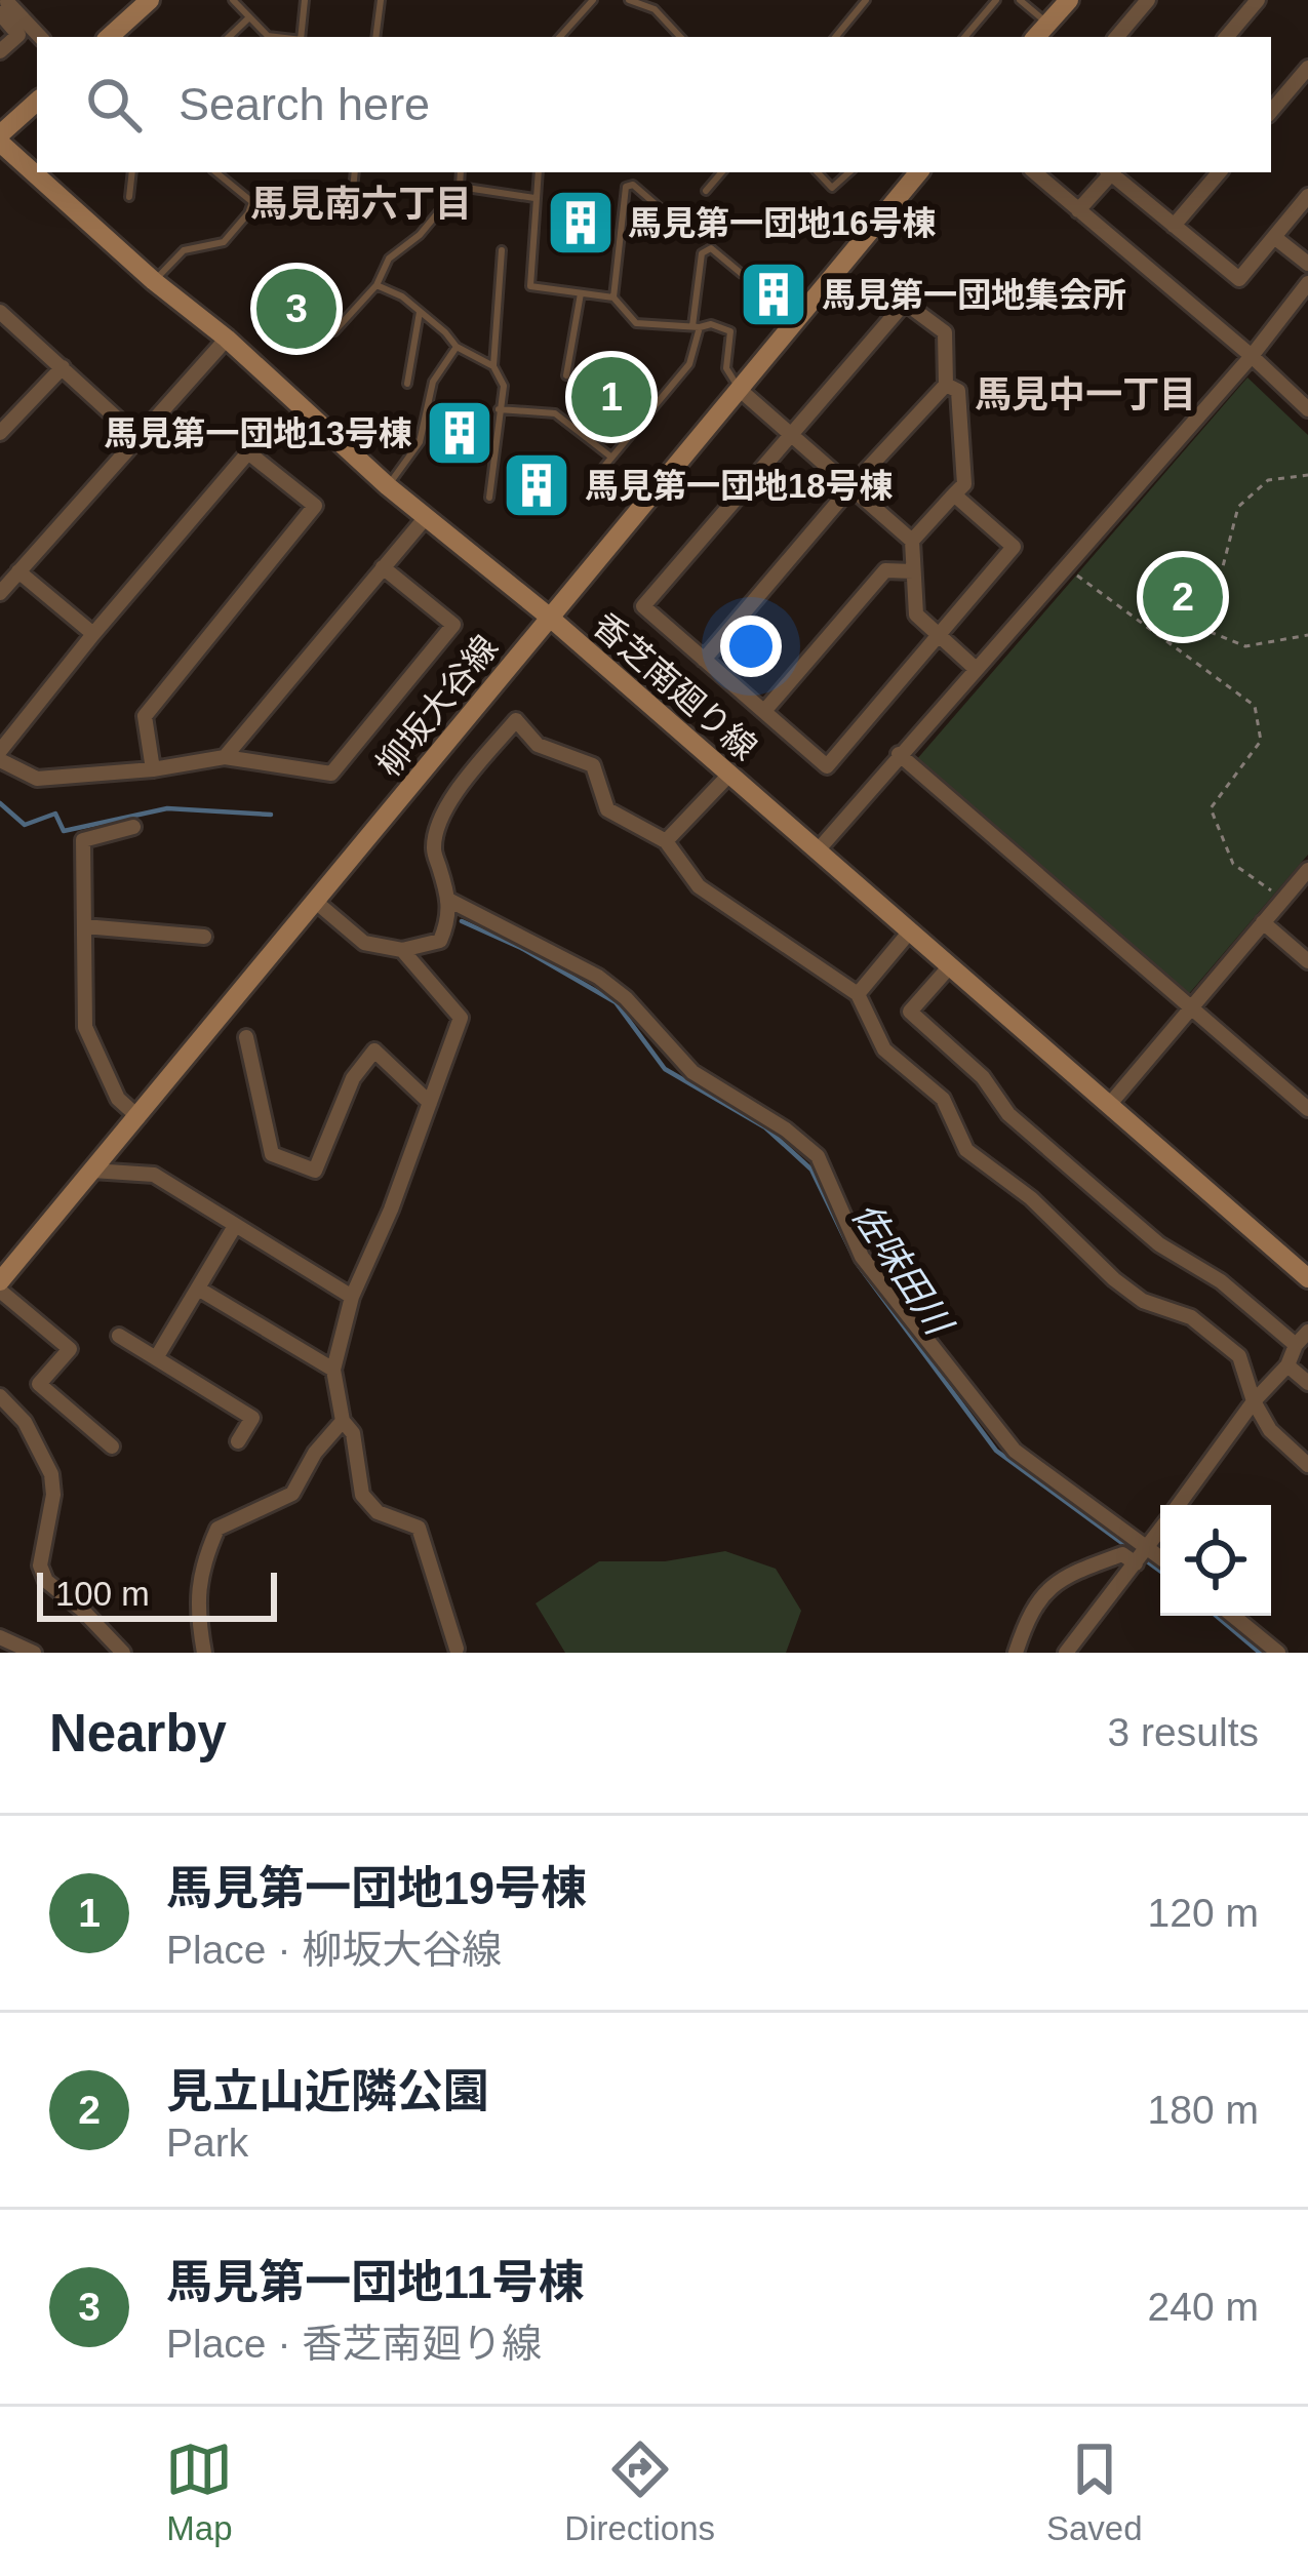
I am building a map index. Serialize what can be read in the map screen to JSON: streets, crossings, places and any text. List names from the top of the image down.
{
  "streets": {
    "street": ["香芝南廻り線", "柳坂大谷線"]
  },
  "crossings": [
    ["香芝南廻り線", "柳坂大谷線"]
  ],
  "districts": ["馬見南六丁目", "馬見中一丁目"],
  "water": ["佐味田川"],
  "places": {
    "building": [
      "馬見第一団地16号棟",
      "馬見第一団地集会所",
      "馬見第一団地13号棟",
      "馬見第一団地18号棟"
    ]
  },
  "scale_bar": "100 m",
  "page": {
    "search": "Search here",
    "pins": ["3", "1", "2"],
    "scale": "100 m",
    "heading": ["Nearby", "3 results"],
    "list": [
      {
        "mark": "1",
        "name": "馬見第一団地19号棟",
        "note": "Place · 柳坂大谷線",
        "value": "120 m"
      },
      {
        "mark": "2",
        "name": "見立山近隣公園",
        "note": "Park",
        "value": "180 m"
      },
      {
        "mark": "3",
        "name": "馬見第一団地11号棟",
        "note": "Place · 香芝南廻り線",
        "value": "240 m"
      }
    ],
    "nav": ["Map", "Directions", "Saved"]
  }
}
